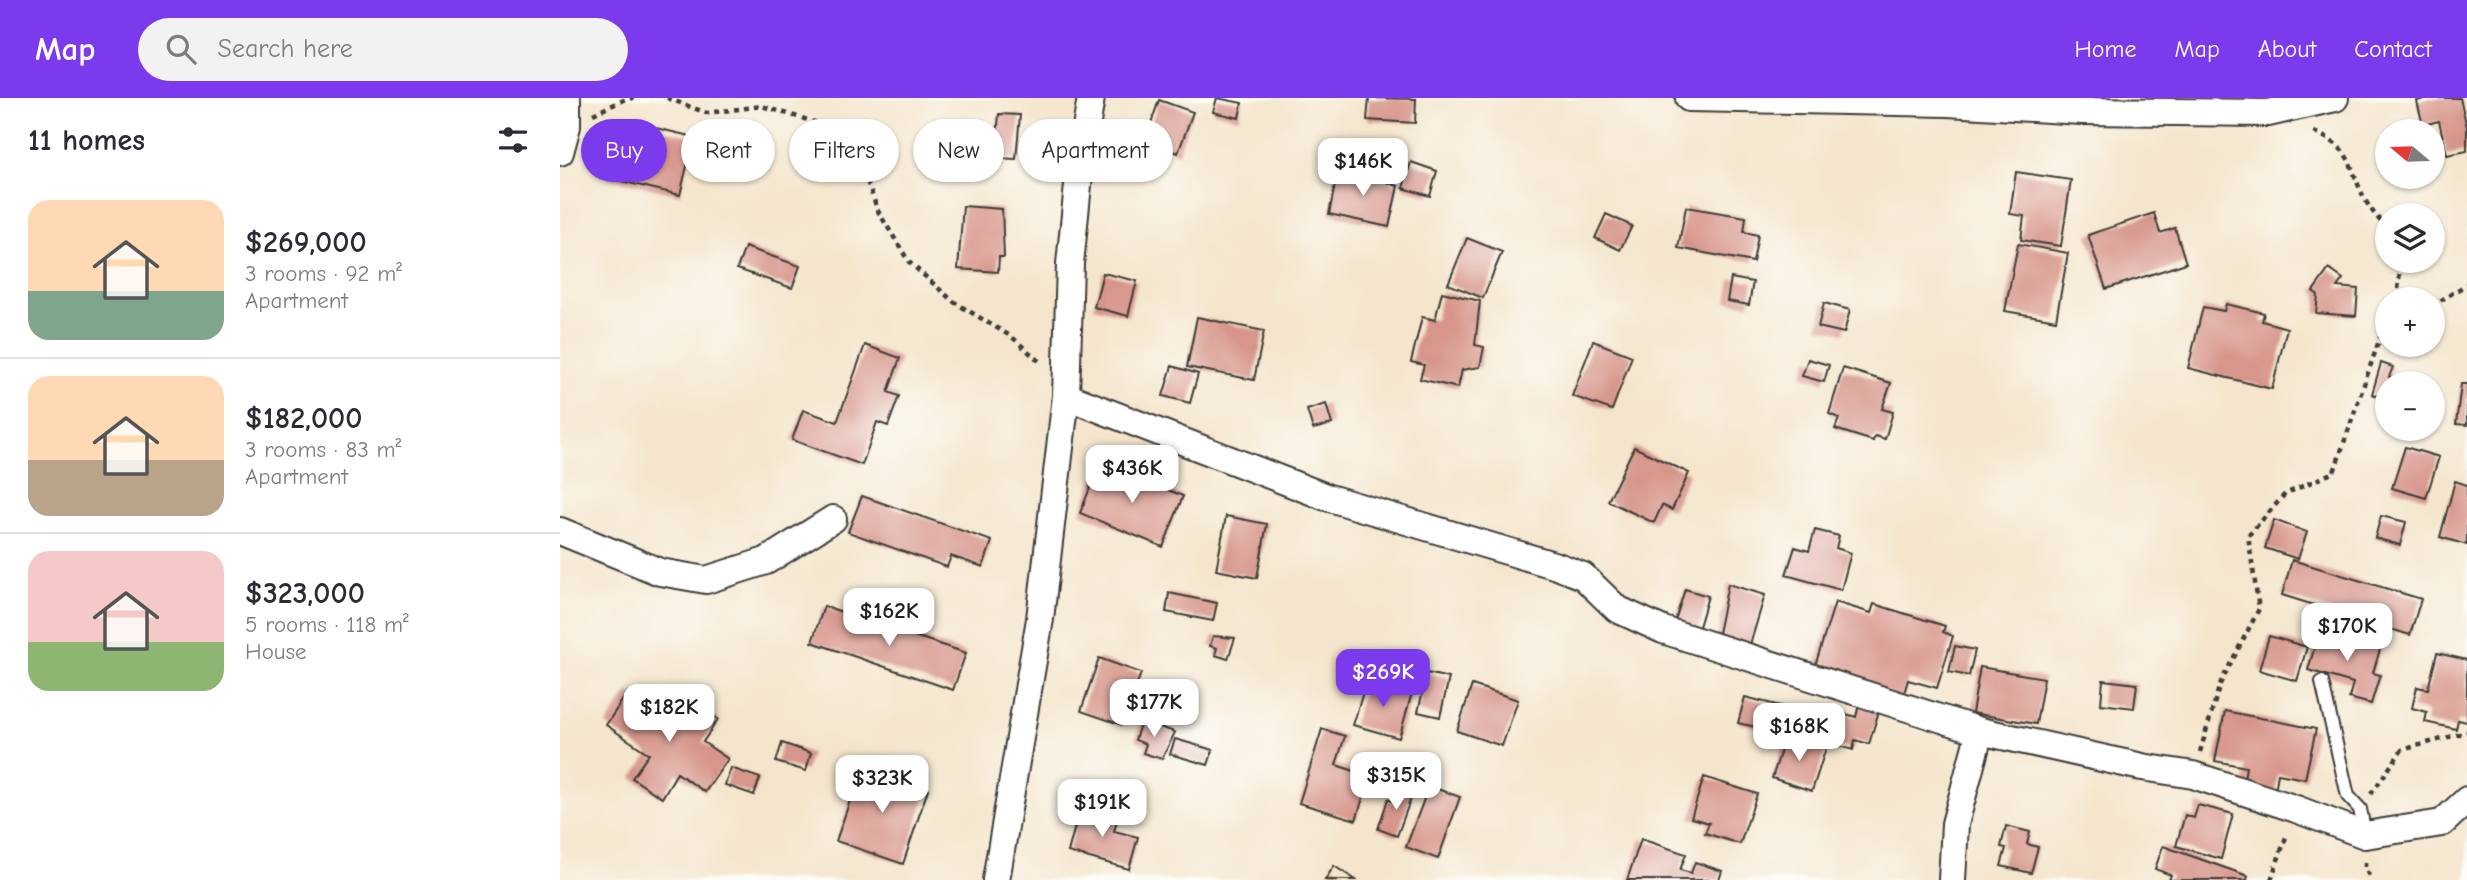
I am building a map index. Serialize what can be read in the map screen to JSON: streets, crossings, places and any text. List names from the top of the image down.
{
  "north": "left",
  "page": {
    "header": "Map",
    "search": "Search here",
    "nav": [
      "Home",
      "Map",
      "About",
      "Contact"
    ],
    "heading": "11 homes",
    "map_buttons": ["+", "−"],
    "chip": [
      "Buy",
      "Rent",
      "Filters",
      "New",
      "Apartment"
    ],
    "price": [
      "$146K",
      "$436K",
      "$162K",
      "$170K",
      "$269K",
      "$177K",
      "$182K",
      "$168K",
      "$315K",
      "$323K",
      "$191K"
    ],
    "list": [
      {
        "name": "$269,000",
        "note": "3 rooms · 92 m² · Apartment"
      },
      {
        "name": "$182,000",
        "note": "3 rooms · 83 m² · Apartment"
      },
      {
        "name": "$323,000",
        "note": "5 rooms · 118 m² · House"
      }
    ]
  }
}
